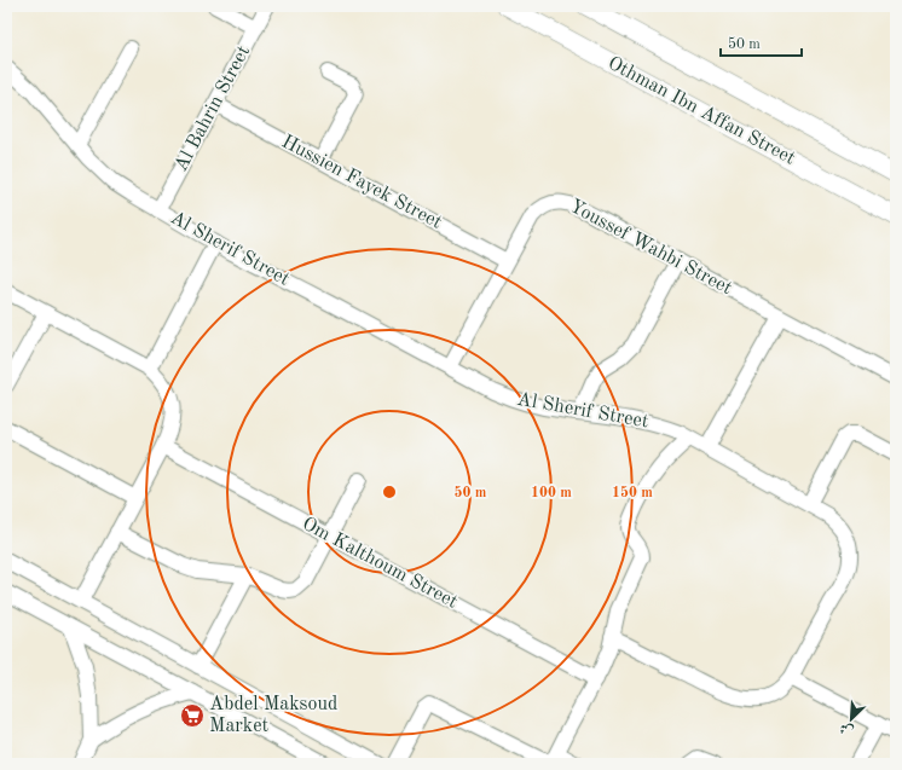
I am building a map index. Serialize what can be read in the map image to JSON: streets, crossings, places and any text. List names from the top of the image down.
{
  "streets": {
    "main road": ["Othman Ibn Affan Street"],
    "street": [
      "Al Bahrin Street",
      "Hussien Fayek Street",
      "Youssef Wahbi Street",
      "Al Sherif Street",
      "Om Kalthoum Street"
    ]
  },
  "crossings": [
    ["Al Bahrin Street", "Hussien Fayek Street"],
    ["Al Bahrin Street", "Al Sherif Street"],
    ["Hussien Fayek Street", "Youssef Wahbi Street"],
    ["Youssef Wahbi Street", "Al Sherif Street"]
  ],
  "places": {
    "supermarket": ["Abdel Maksoud Market"]
  },
  "scale_bar": "50 m",
  "north": "bottom left",
  "rings": ["50 m", "100 m", "150 m"]
}
